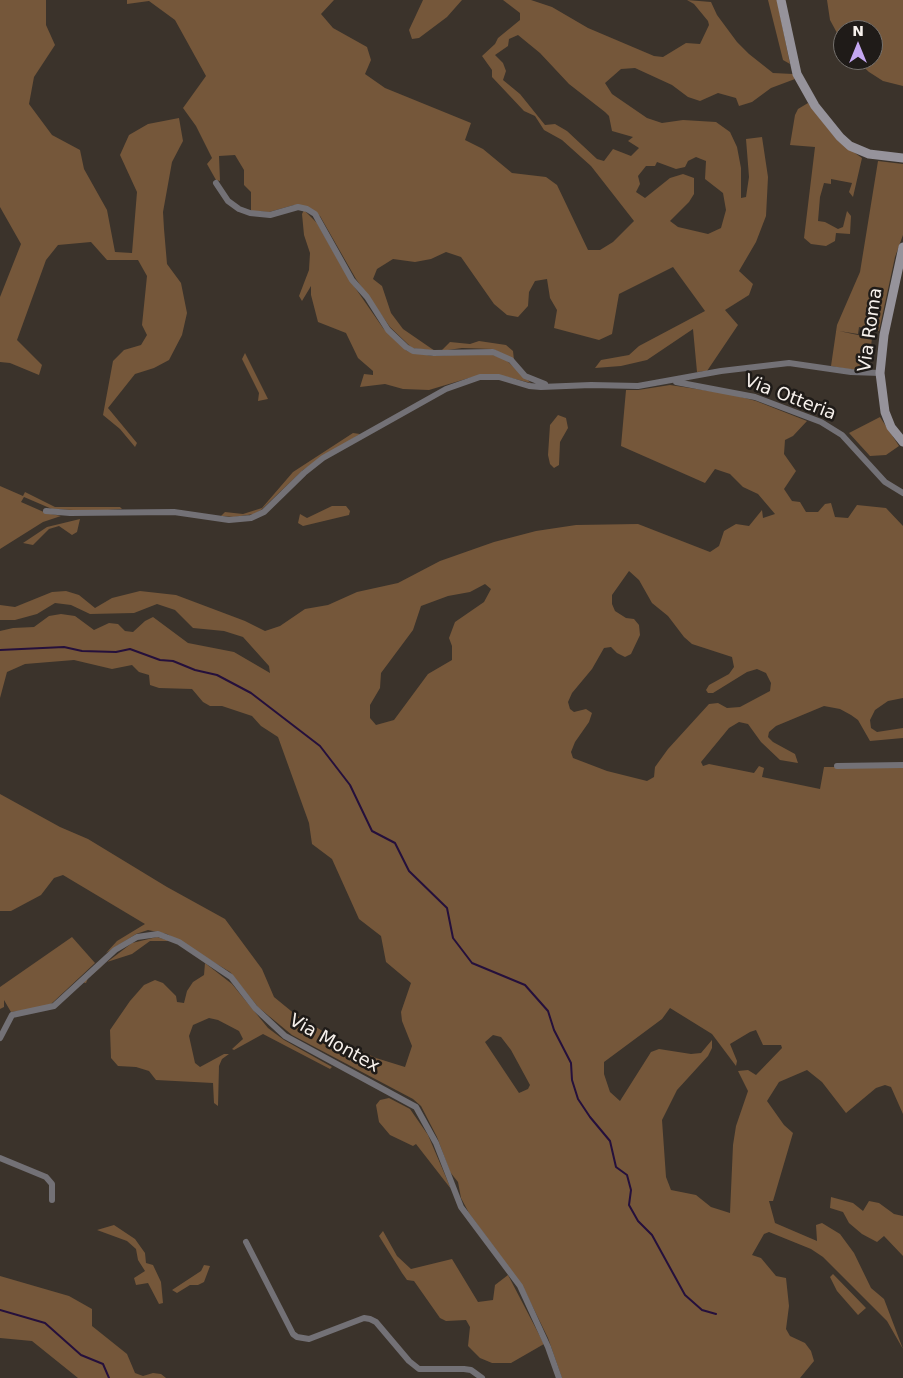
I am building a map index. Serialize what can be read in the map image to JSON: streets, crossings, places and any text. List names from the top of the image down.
{
  "streets": {
    "main road": ["Via Roma"],
    "street": ["Via Otteria", "Via Montex"]
  },
  "crossings": [
    ["Via Roma", "Via Otteria"]
  ],
  "north": "top"
}
